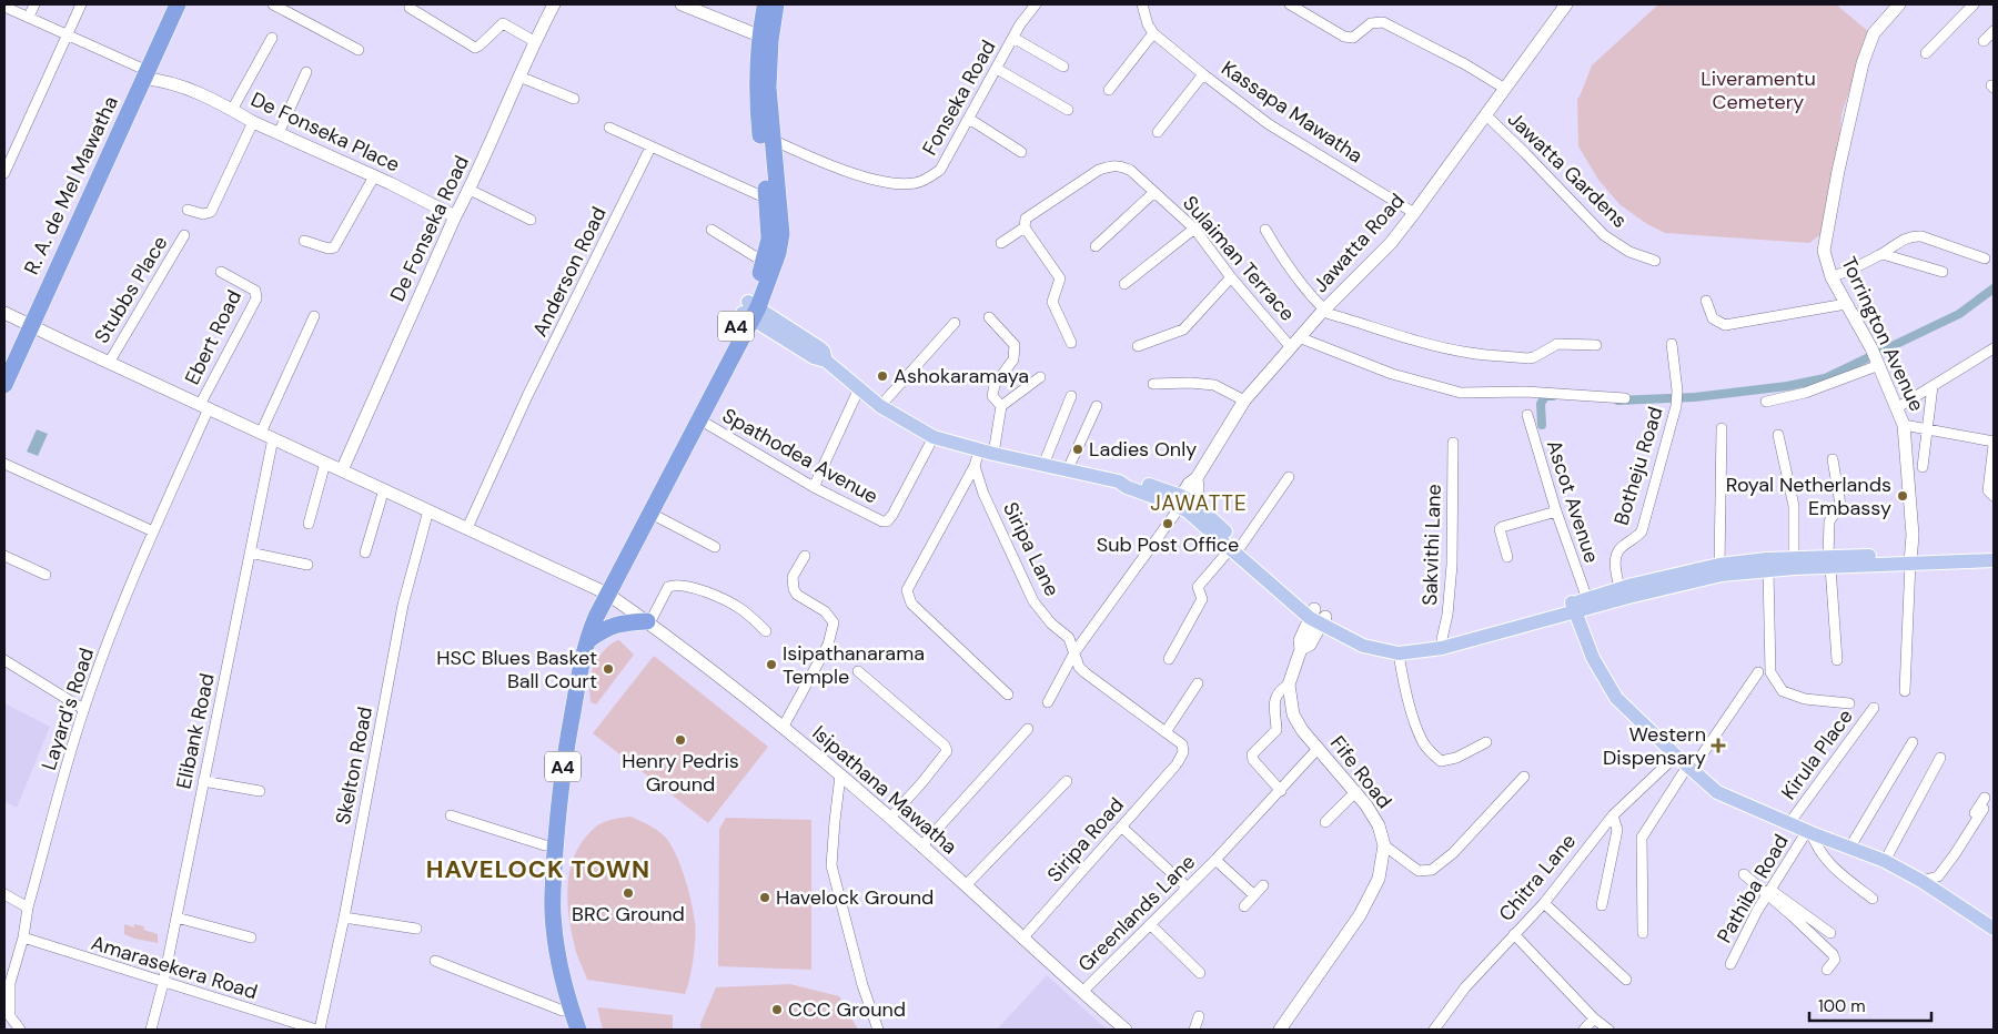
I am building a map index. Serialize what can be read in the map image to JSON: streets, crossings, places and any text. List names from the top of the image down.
{
  "streets": {
    "highway": ["R. A. de Mel Mawatha", "A4"],
    "main road": [
      "De Fonseka Place",
      "De Fonseka Road",
      "Jawatta Road",
      "Torrington Avenue",
      "Fife Road",
      "Isipathana Mawatha"
    ],
    "street": [
      "Fonseka Road",
      "Kassapa Mawatha",
      "Jawatta Gardens",
      "Sulaiman Terrace",
      "Anderson Road",
      "Stubbs Place",
      "Ebert Road",
      "Spathodea Avenue",
      "Botheju Road",
      "Ascot Avenue",
      "Sakvithi Lane",
      "Siripa Lane",
      "Layard's Road",
      "Elibank Road",
      "Kirula Place",
      "Skelton Road",
      "Siripa Road",
      "Chitra Lane",
      "Pathiba Road",
      "Greenlands Lane",
      "Amarasekera Road"
    ]
  },
  "crossings": [
    ["Fonseka Road", "A4"],
    ["Kassapa Mawatha", "Jawatta Road"],
    ["De Fonseka Place", "R. A. de Mel Mawatha"],
    ["De Fonseka Place", "De Fonseka Road"],
    ["Jawatta Gardens", "Jawatta Road"],
    ["R. A. de Mel Mawatha", "Isipathana Mawatha"],
    ["De Fonseka Road", "Isipathana Mawatha"],
    ["Jawatta Road", "Sulaiman Terrace"],
    ["Anderson Road", "Isipathana Mawatha"],
    ["Stubbs Place", "Isipathana Mawatha"],
    ["A4", "Spathodea Avenue"],
    ["A4", "Isipathana Mawatha"],
    ["Ebert Road", "Layard's Road"],
    ["Ebert Road", "Isipathana Mawatha"],
    ["Siripa Lane", "Siripa Road"],
    ["Layard's Road", "Isipathana Mawatha"],
    ["Layard's Road", "Amarasekera Road"],
    ["Elibank Road", "Isipathana Mawatha"],
    ["Elibank Road", "Amarasekera Road"],
    ["Skelton Road", "Isipathana Mawatha"],
    ["Skelton Road", "Amarasekera Road"],
    ["Fife Road", "Greenlands Lane"],
    ["Isipathana Mawatha", "Siripa Road"],
    ["Isipathana Mawatha", "Greenlands Lane"]
  ],
  "districts": ["JAWATTE", "HAVELOCK TOWN"],
  "parks": ["Liveramentu Cemetery"],
  "places": {
    "other": [
      "Ashokaramaya",
      "Ladies Only",
      "Royal Netherlands Embassy",
      "Sub Post Office",
      "Isipathanarama Temple",
      "HSC Blues Basket Ball Court",
      "Henry Pedris Ground",
      "BRC Ground",
      "Havelock Ground",
      "CCC Ground"
    ],
    "health": ["Western Dispensary"]
  },
  "scale_bar": "100 m"
}
